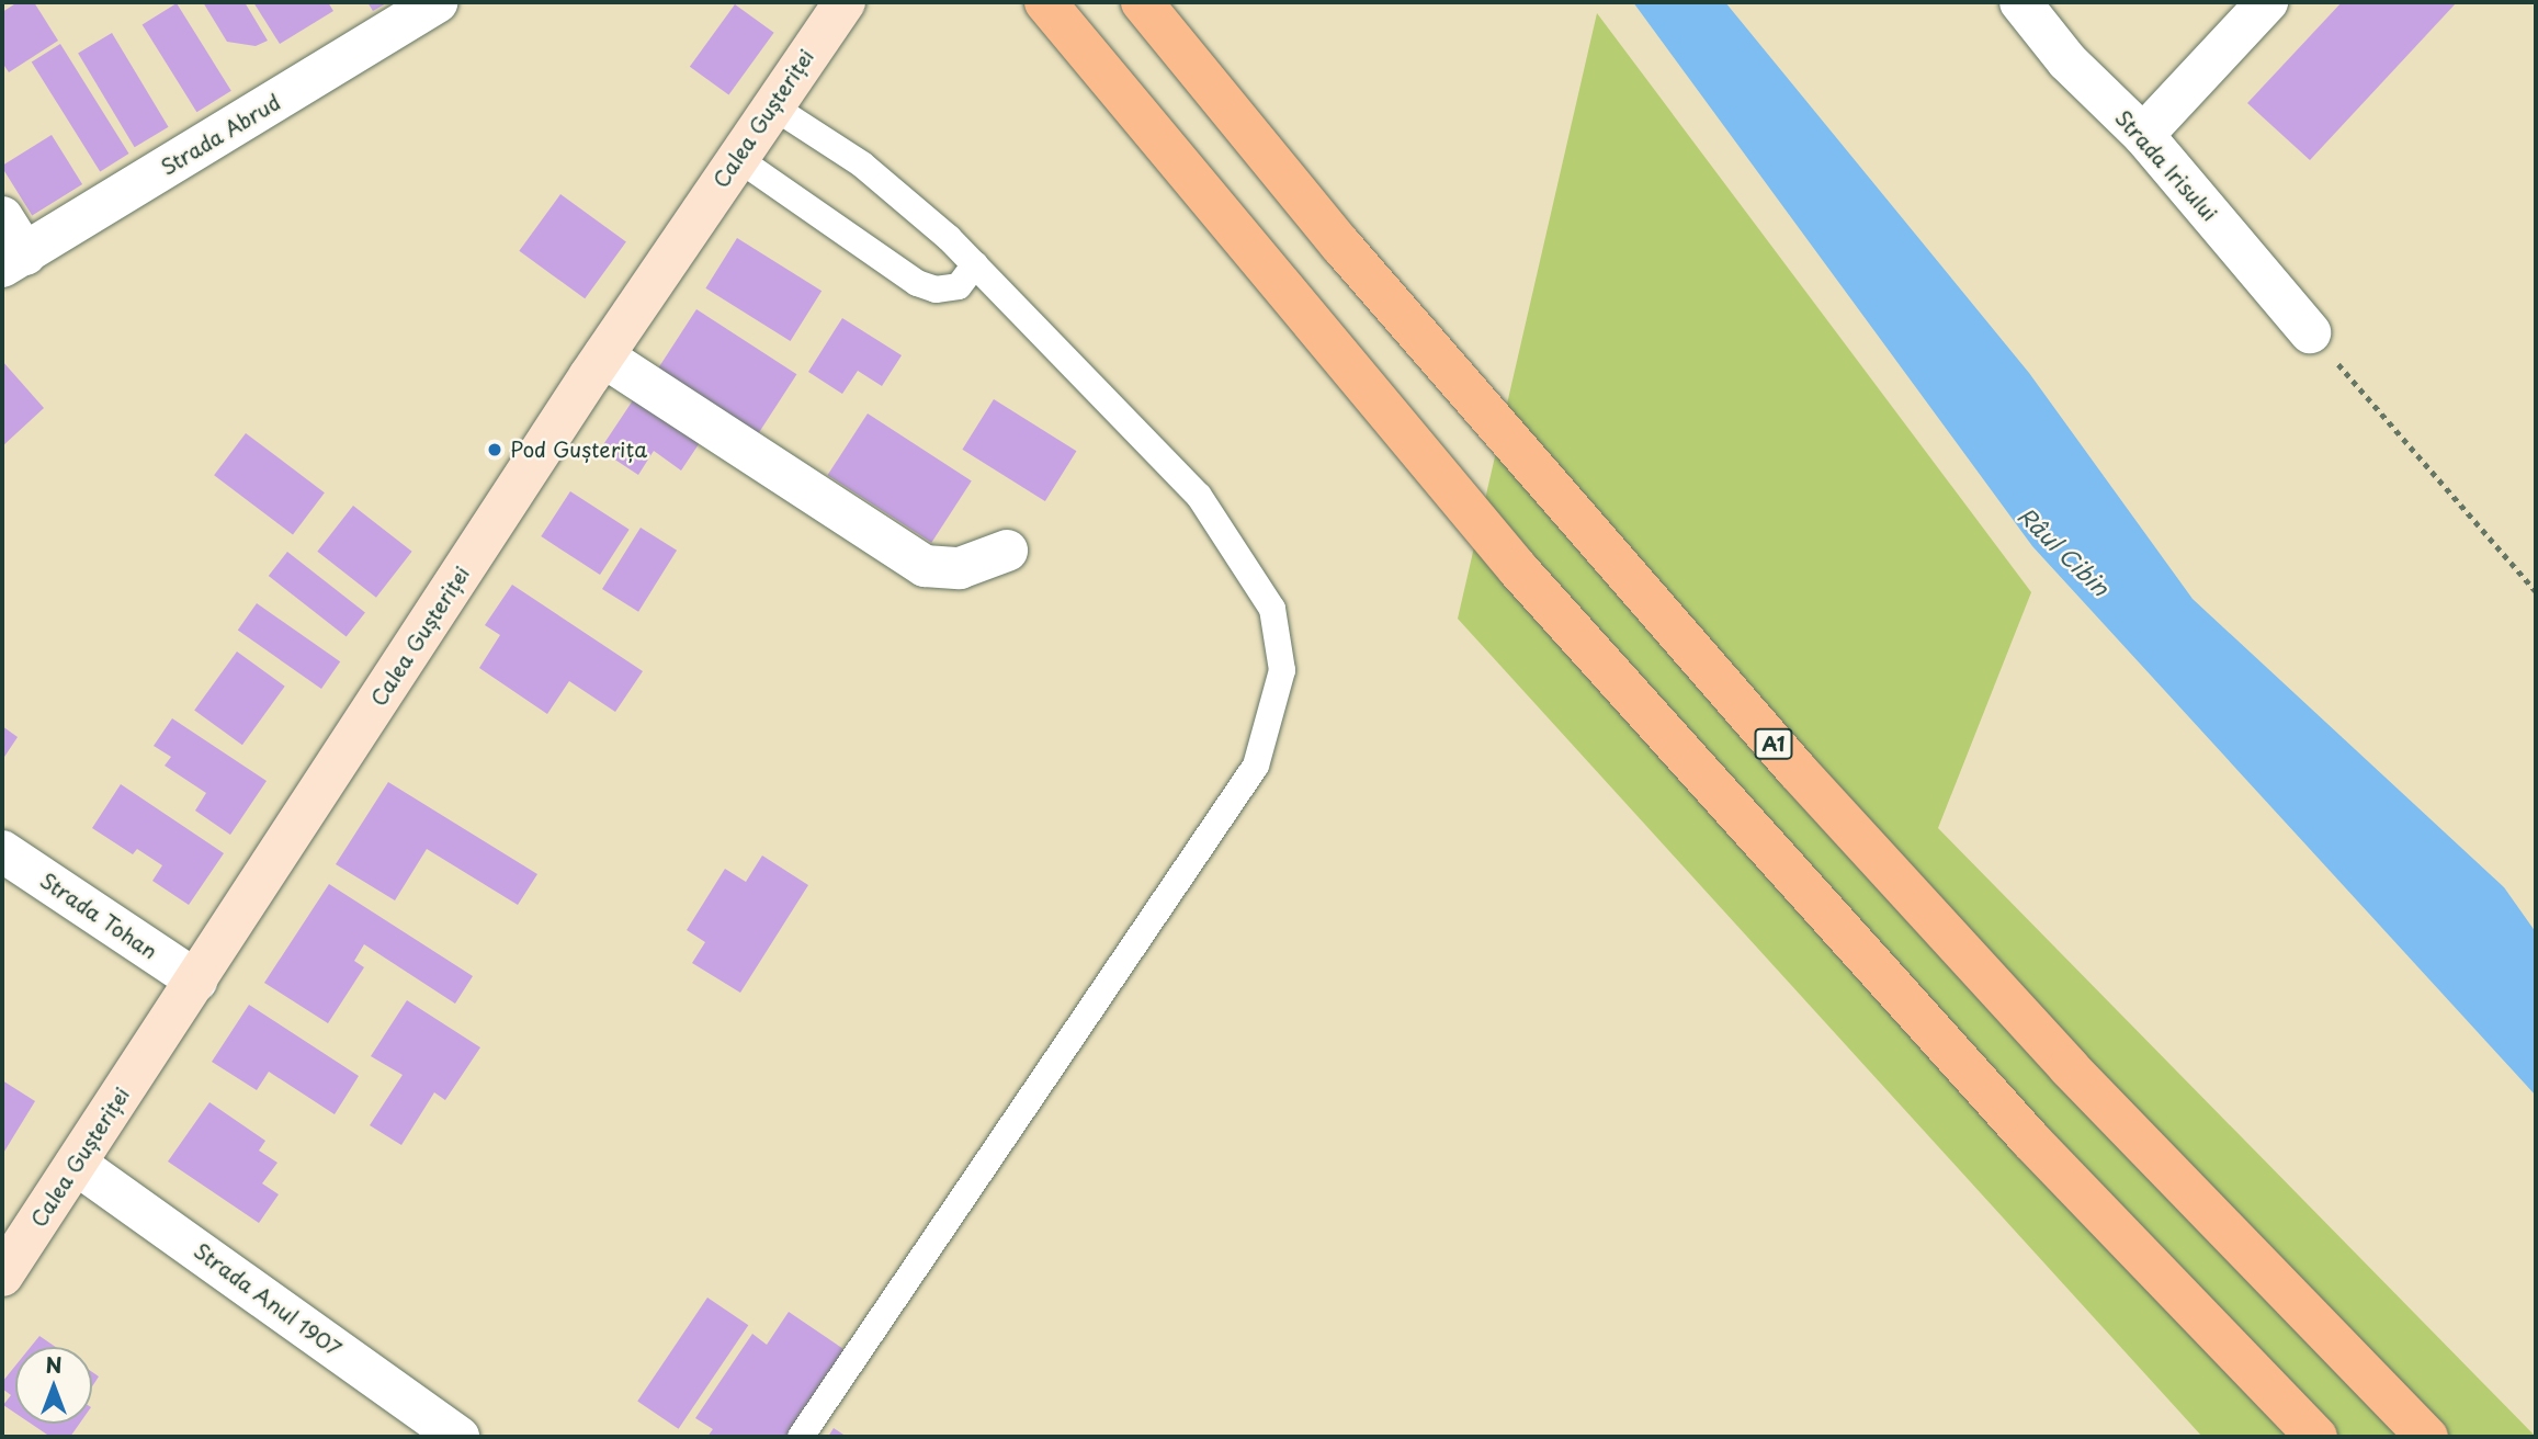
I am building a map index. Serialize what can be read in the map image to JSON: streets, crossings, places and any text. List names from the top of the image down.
{
  "streets": {
    "highway": ["A1"],
    "main road": ["Calea Gușteriței"],
    "street": [
      "Strada Abrud",
      "Strada Irisului",
      "Strada Tohan",
      "Strada Anul 1907"
    ]
  },
  "crossings": [
    ["Calea Gușteriței", "Strada Tohan"],
    ["Calea Gușteriței", "Strada Anul 1907"]
  ],
  "water": ["Râul Cibin"],
  "places": ["Pod Gușterița"],
  "north": "top"
}
